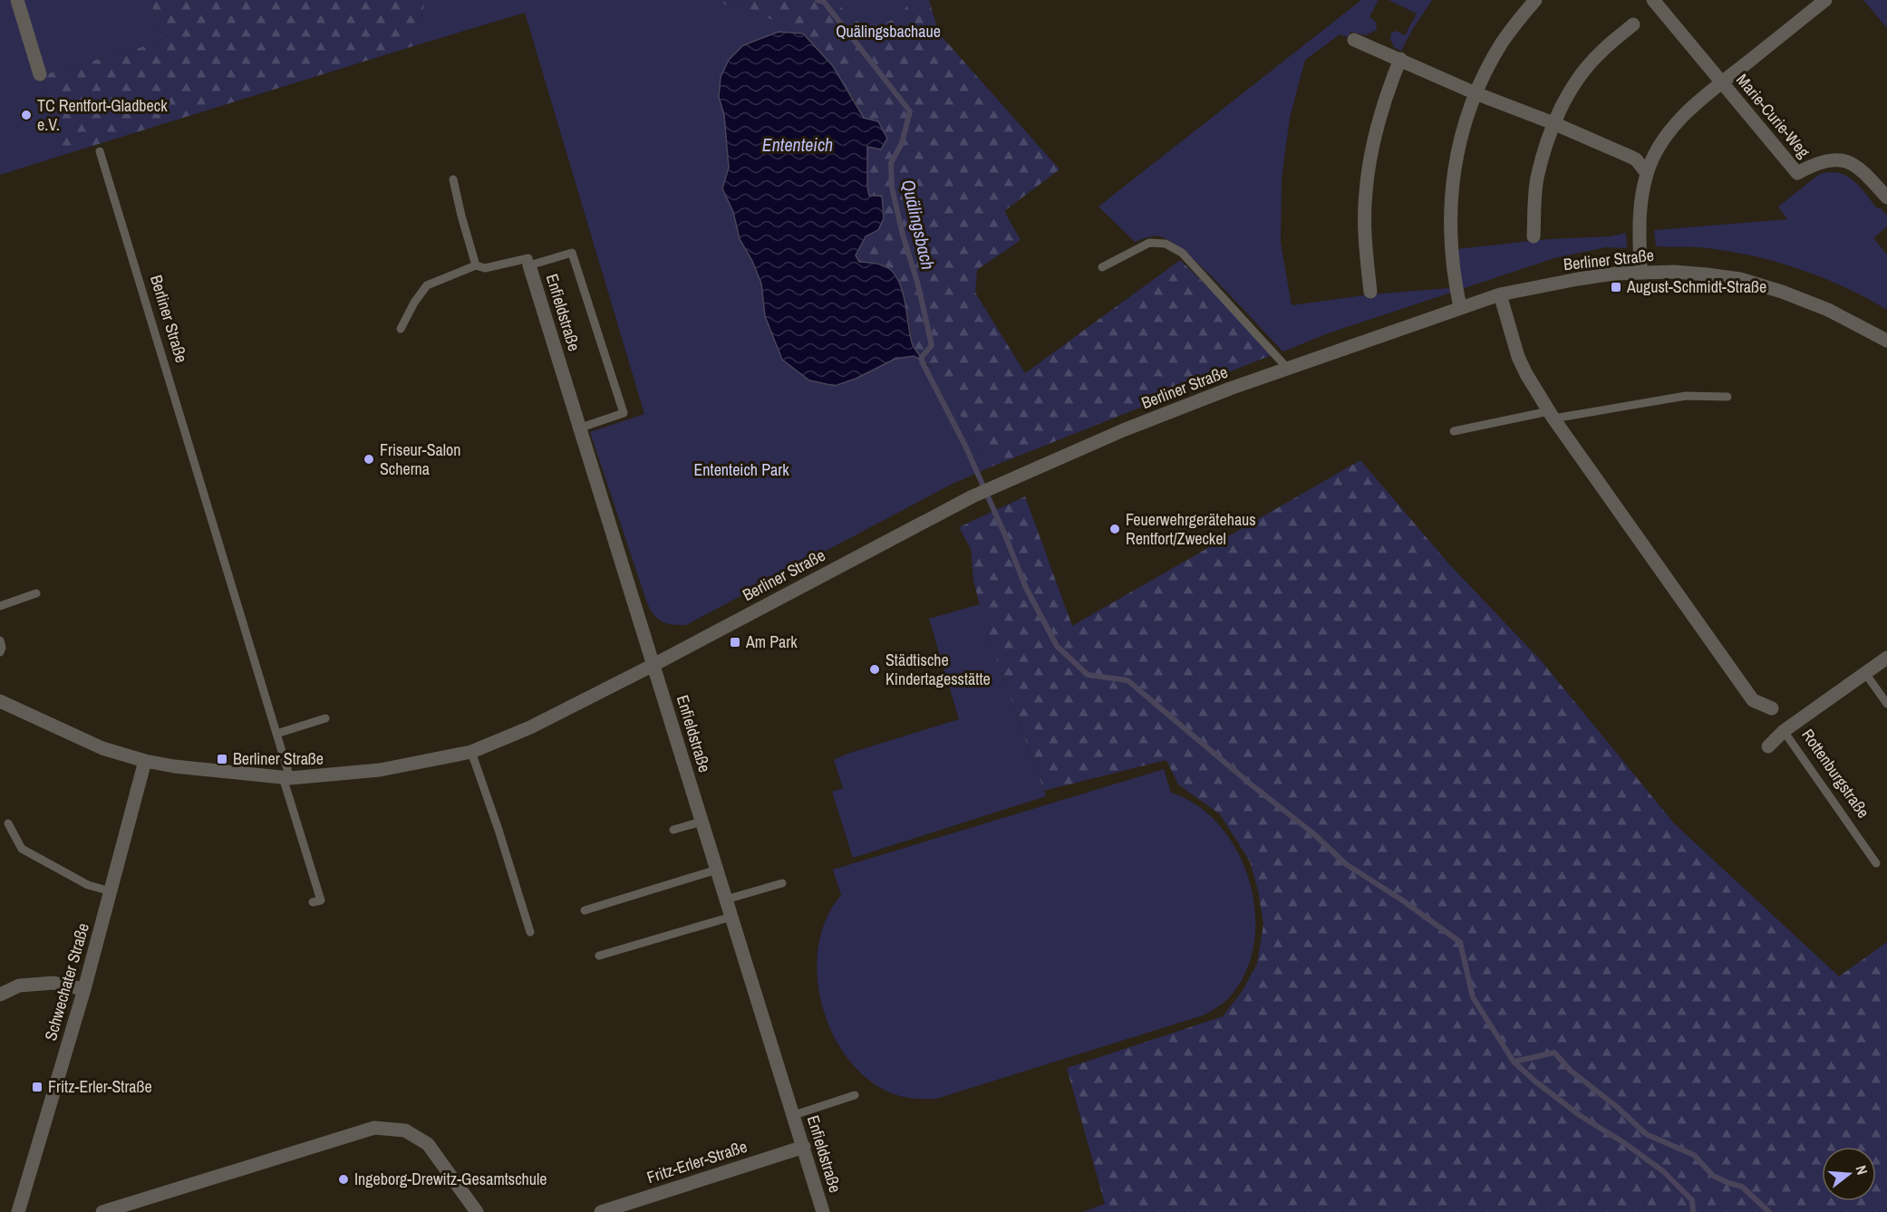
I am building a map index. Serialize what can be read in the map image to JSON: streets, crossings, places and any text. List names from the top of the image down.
{
  "streets": {
    "street": [
      "Marie-Curie-Weg",
      "Berliner Straße",
      "Enfieldstraße",
      "Rottenburgstraße",
      "Schwechater Straße",
      "Fritz-Erler-Straße"
    ]
  },
  "crossings": [
    ["Berliner Straße", "Enfieldstraße"],
    ["Berliner Straße", "Schwechater Straße"],
    ["Enfieldstraße", "Fritz-Erler-Straße"]
  ],
  "water": ["Ententeich", "Quälingsbach"],
  "parks": ["Quälingsbachaue", "Ententeich Park"],
  "places": {
    "other": [
      "TC Rentfort-Gladbeck e.V.",
      "Friseur-Salon Scherna",
      "Feuerwehrgerätehaus Rentfort/Zweckel",
      "Städtische Kindertagesstätte",
      "Ingeborg-Drewitz-Gesamtschule"
    ],
    "transit": [
      "August-Schmidt-Straße",
      "Am Park",
      "Berliner Straße",
      "Fritz-Erler-Straße"
    ]
  },
  "north": "right"
}
